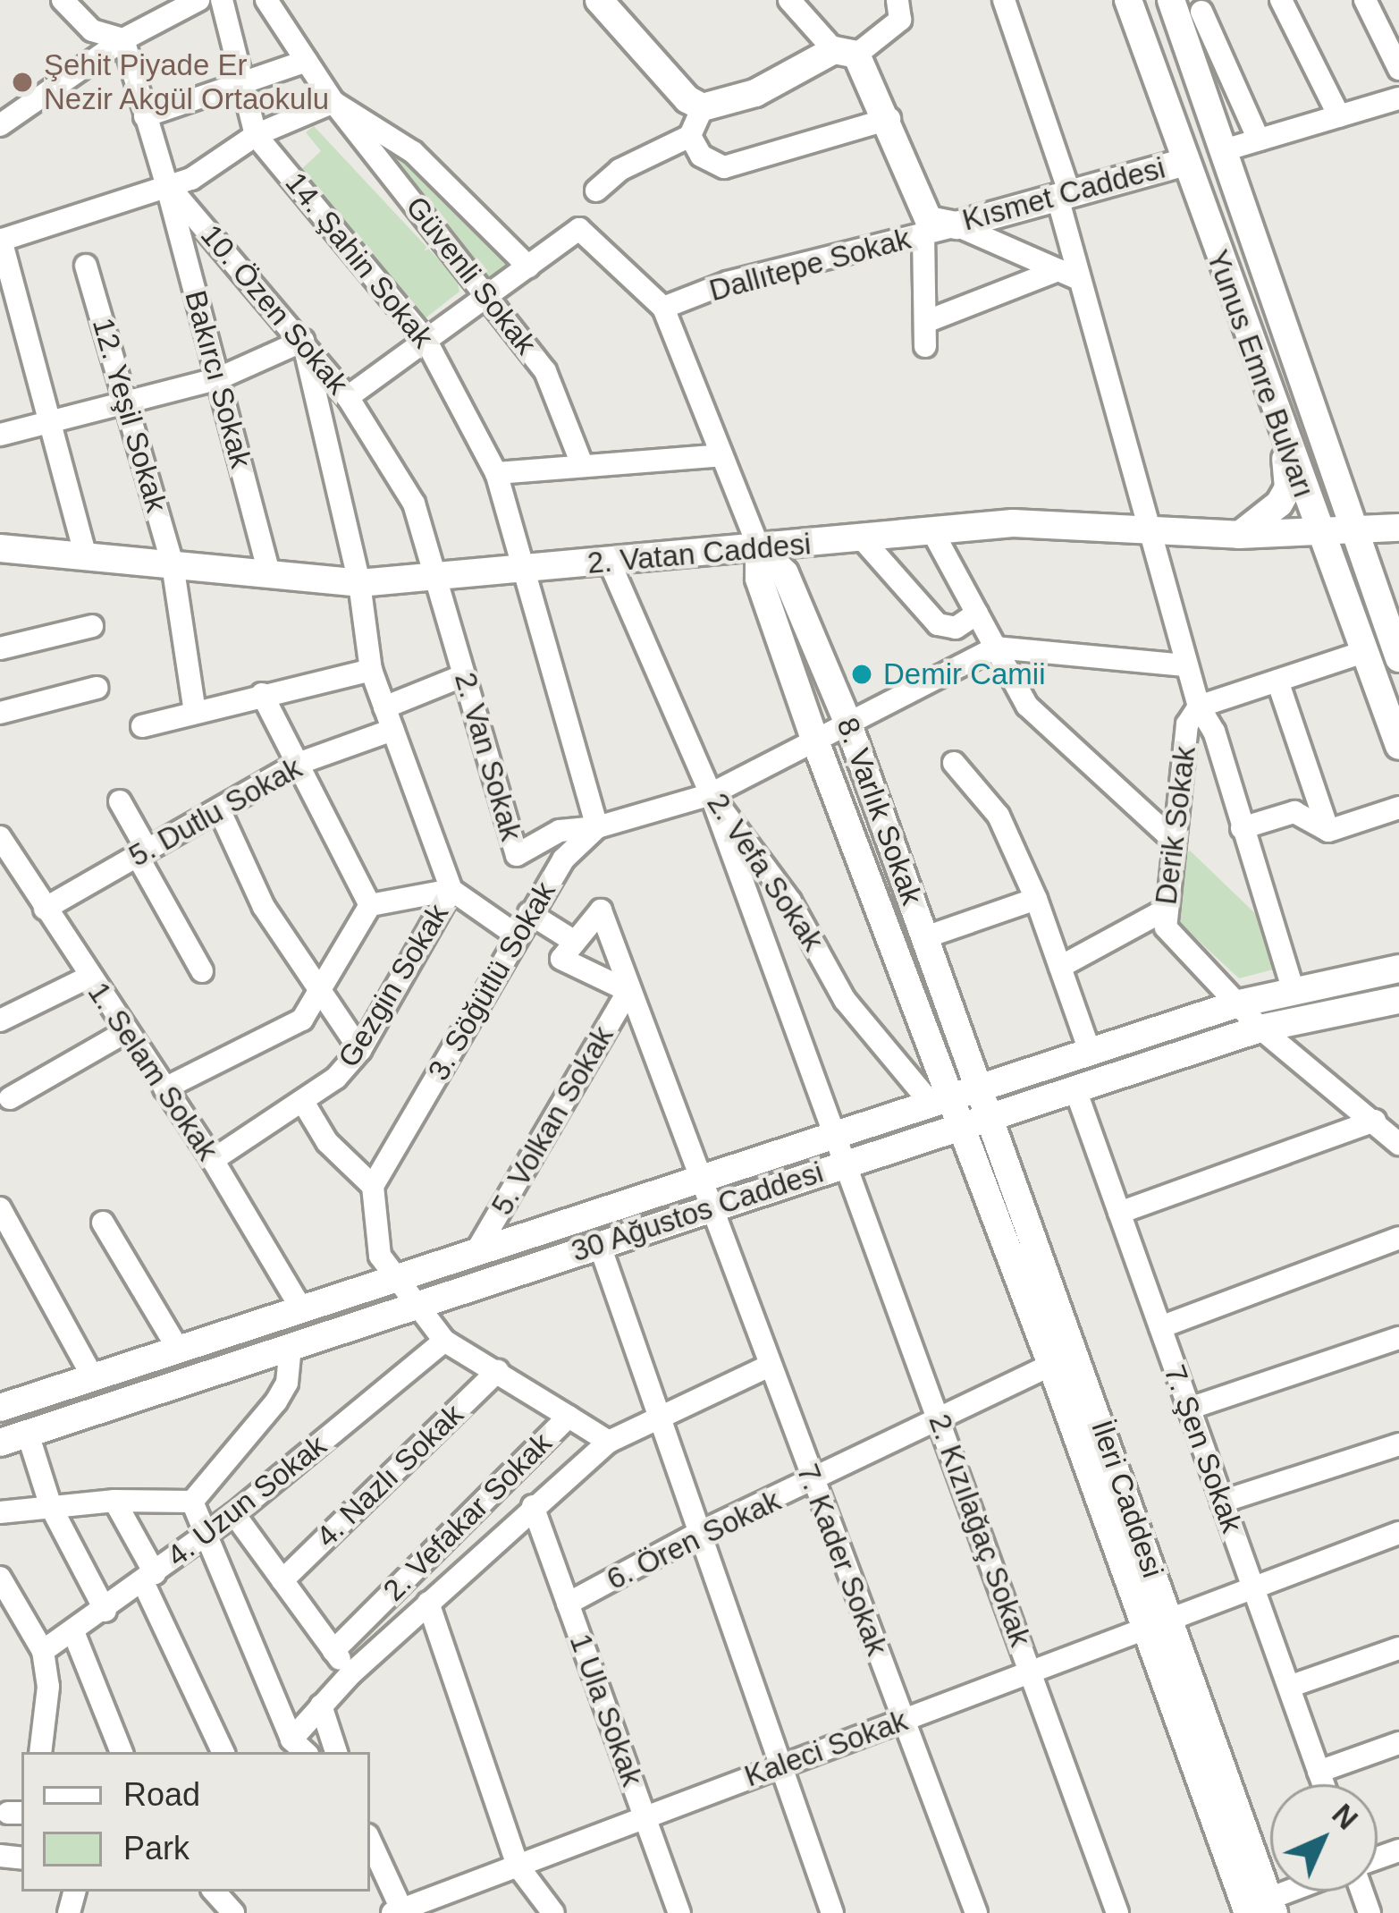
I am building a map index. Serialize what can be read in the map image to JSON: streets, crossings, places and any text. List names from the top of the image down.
{
  "streets": {
    "main road": [
      "Kısmet Caddesi",
      "Yunus Emre Bulvarı",
      "2. Vatan Caddesi",
      "8. Varlık Sokak",
      "30 Ağustos Caddesi",
      "İleri Caddesi"
    ],
    "street": [
      "14. Şahin Sokak",
      "Dallıtepe Sokak",
      "Güvenli Sokak",
      "10. Özen Sokak",
      "Bakırcı Sokak",
      "12. Yeşil Sokak",
      "2. Van Sokak",
      "5. Dutlu Sokak",
      "Derik Sokak",
      "2. Vefa Sokak",
      "3. Söğütlü Sokak",
      "Gezgin Sokak",
      "1. Selam Sokak",
      "5. Volkan Sokak",
      "7. Şen Sokak",
      "4. Nazlı Sokak",
      "4. Uzun Sokak",
      "2. Vefakar Sokak",
      "2. Kızılağaç Sokak",
      "6. Ören Sokak",
      "7. Kader Sokak",
      "1 Ula Sokak",
      "Kaleci Sokak"
    ]
  },
  "crossings": [
    ["Kısmet Caddesi", "Dallıtepe Sokak"],
    ["Kısmet Caddesi", "Yunus Emre Bulvarı"],
    ["Kısmet Caddesi", "Derik Sokak"],
    ["14. Şahin Sokak", "2. Vatan Caddesi"],
    ["14. Şahin Sokak", "2. Van Sokak"],
    ["14. Şahin Sokak", "3. Söğütlü Sokak"],
    ["Dallıtepe Sokak", "8. Varlık Sokak"],
    ["10. Özen Sokak", "Bakırcı Sokak"],
    ["10. Özen Sokak", "2. Vatan Caddesi"],
    ["10. Özen Sokak", "2. Van Sokak"],
    ["Yunus Emre Bulvarı", "2. Vatan Caddesi"],
    ["Bakırcı Sokak", "2. Vatan Caddesi"],
    ["12. Yeşil Sokak", "2. Vatan Caddesi"],
    ["2. Vatan Caddesi", "2. Van Sokak"],
    ["2. Vatan Caddesi", "8. Varlık Sokak"],
    ["2. Vatan Caddesi", "Derik Sokak"],
    ["2. Vatan Caddesi", "2. Vefa Sokak"],
    ["2. Van Sokak", "5. Dutlu Sokak"],
    ["2. Van Sokak", "3. Söğütlü Sokak"],
    ["8. Varlık Sokak", "2. Vefa Sokak"],
    ["8. Varlık Sokak", "3. Söğütlü Sokak"],
    ["8. Varlık Sokak", "30 Ağustos Caddesi"],
    ["8. Varlık Sokak", "İleri Caddesi"],
    ["5. Dutlu Sokak", "1. Selam Sokak"],
    ["Derik Sokak", "30 Ağustos Caddesi"],
    ["2. Vefa Sokak", "3. Söğütlü Sokak"],
    ["2. Vefa Sokak", "30 Ağustos Caddesi"],
    ["2. Vefa Sokak", "İleri Caddesi"],
    ["2. Vefa Sokak", "2. Kızılağaç Sokak"],
    ["3. Söğütlü Sokak", "Gezgin Sokak"],
    ["3. Söğütlü Sokak", "2. Kızılağaç Sokak"],
    ["Gezgin Sokak", "1. Selam Sokak"],
    ["1. Selam Sokak", "30 Ağustos Caddesi"],
    ["5. Volkan Sokak", "30 Ağustos Caddesi"],
    ["5. Volkan Sokak", "7. Kader Sokak"],
    ["30 Ağustos Caddesi", "7. Şen Sokak"],
    ["30 Ağustos Caddesi", "İleri Caddesi"],
    ["30 Ağustos Caddesi", "2. Kızılağaç Sokak"],
    ["30 Ağustos Caddesi", "7. Kader Sokak"],
    ["7. Şen Sokak", "Kaleci Sokak"],
    ["İleri Caddesi", "6. Ören Sokak"],
    ["İleri Caddesi", "Kaleci Sokak"],
    ["2. Kızılağaç Sokak", "6. Ören Sokak"],
    ["2. Kızılağaç Sokak", "Kaleci Sokak"],
    ["6. Ören Sokak", "7. Kader Sokak"],
    ["6. Ören Sokak", "1 Ula Sokak"],
    ["7. Kader Sokak", "Kaleci Sokak"],
    ["1 Ula Sokak", "Kaleci Sokak"]
  ],
  "places": ["Şehit Piyade Er Nezir Akgül Ortaokulu", "Demir Camii"],
  "legend": ["Road", "Park"],
  "north": "top right"
}
